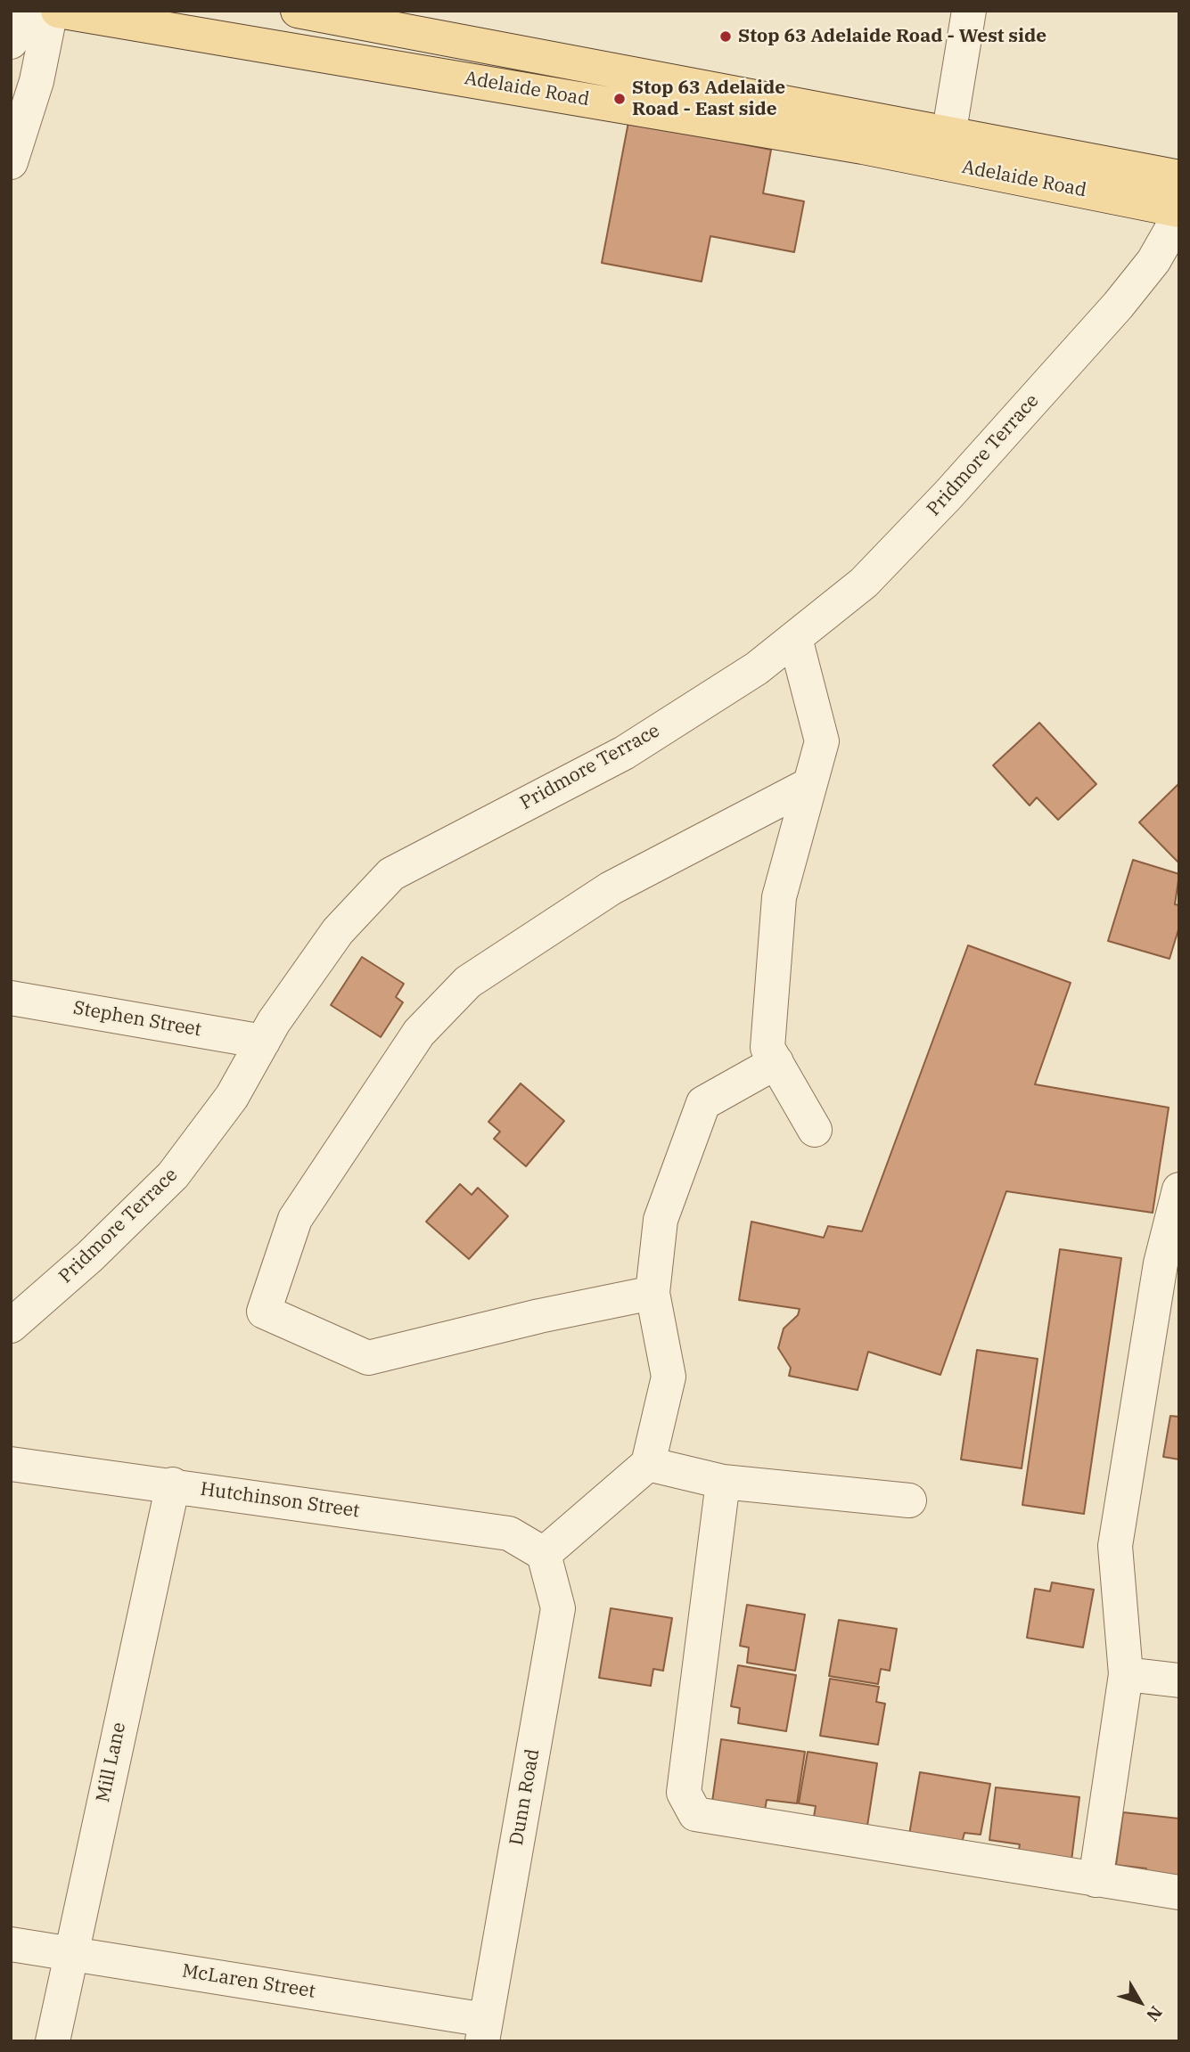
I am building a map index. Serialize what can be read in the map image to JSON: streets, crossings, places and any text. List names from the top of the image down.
{
  "streets": {
    "main road": ["Adelaide Road"],
    "street": [
      "Pridmore Terrace",
      "Stephen Street",
      "Hutchinson Street",
      "Mill Lane",
      "Dunn Road",
      "McLaren Street"
    ]
  },
  "crossings": [
    ["Adelaide Road", "Pridmore Terrace"],
    ["Pridmore Terrace", "Stephen Street"],
    ["Hutchinson Street", "Mill Lane"],
    ["Hutchinson Street", "Dunn Road"],
    ["Mill Lane", "McLaren Street"],
    ["Dunn Road", "McLaren Street"]
  ],
  "places": ["Stop 63 Adelaide Road - West side", "Stop 63 Adelaide Road - East side"],
  "north": "bottom right"
}
